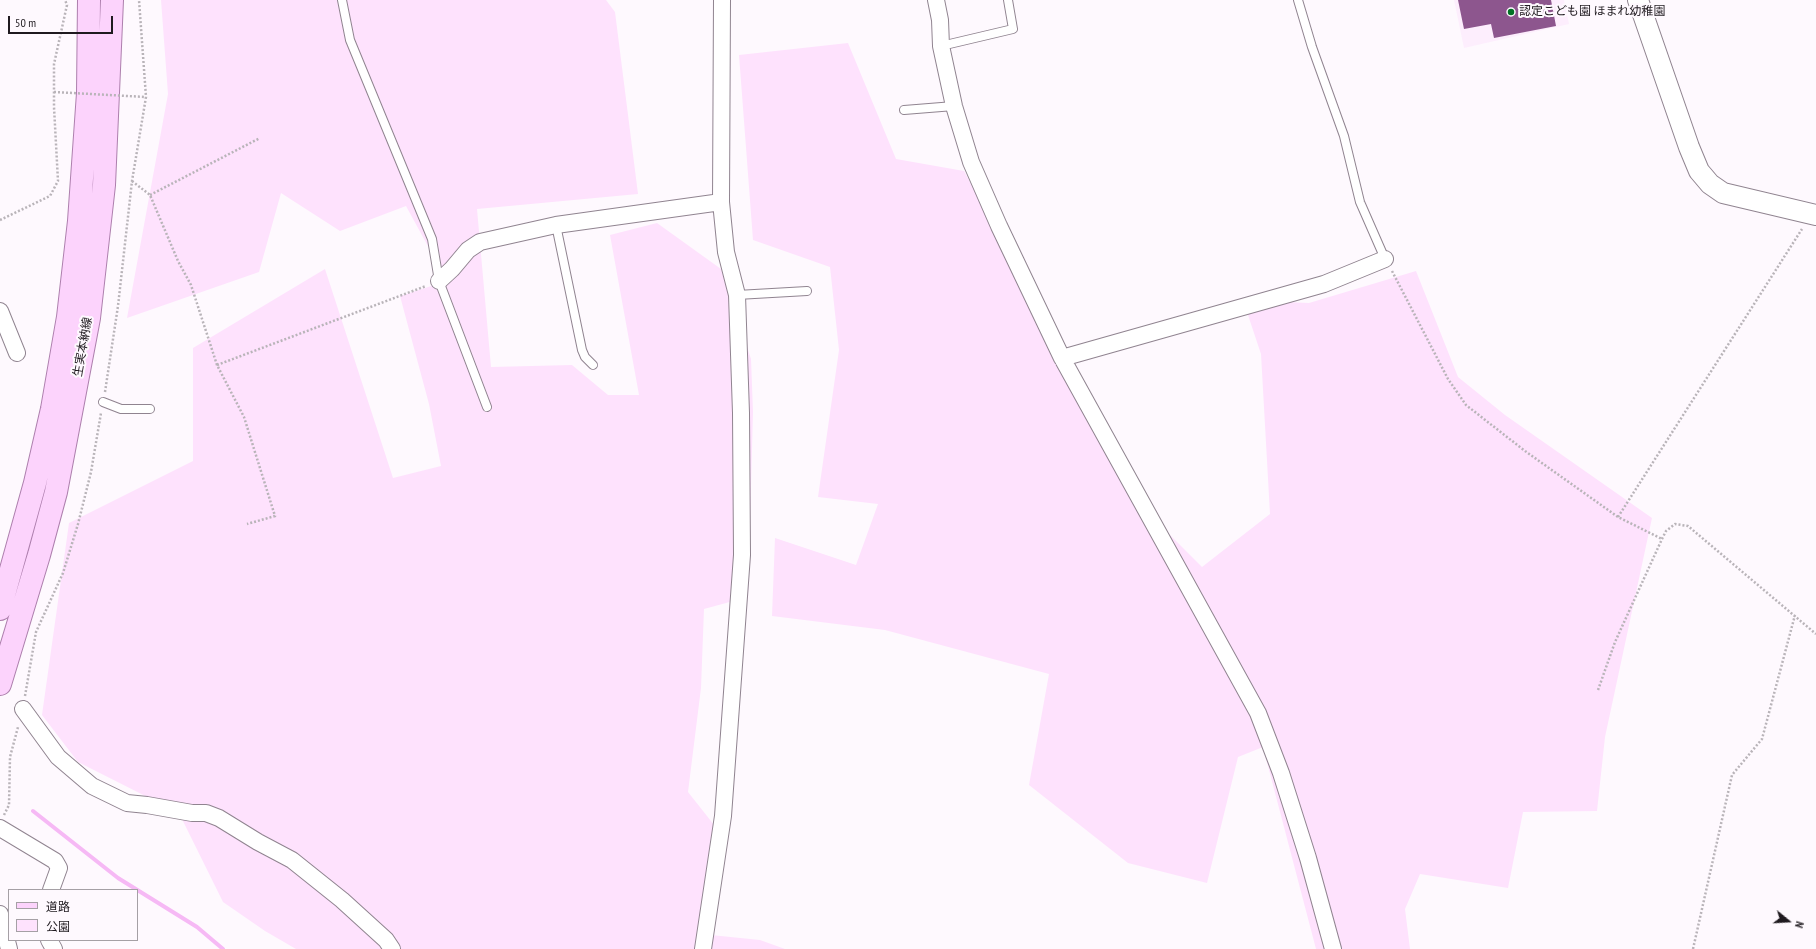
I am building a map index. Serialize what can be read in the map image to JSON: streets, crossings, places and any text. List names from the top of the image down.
{
  "streets": {
    "main road": ["生実本納線"]
  },
  "places": ["認定こども園 ほまれ幼稚園"],
  "legend": ["道路", "公園"],
  "scale_bar": "50 m",
  "north": "right"
}
